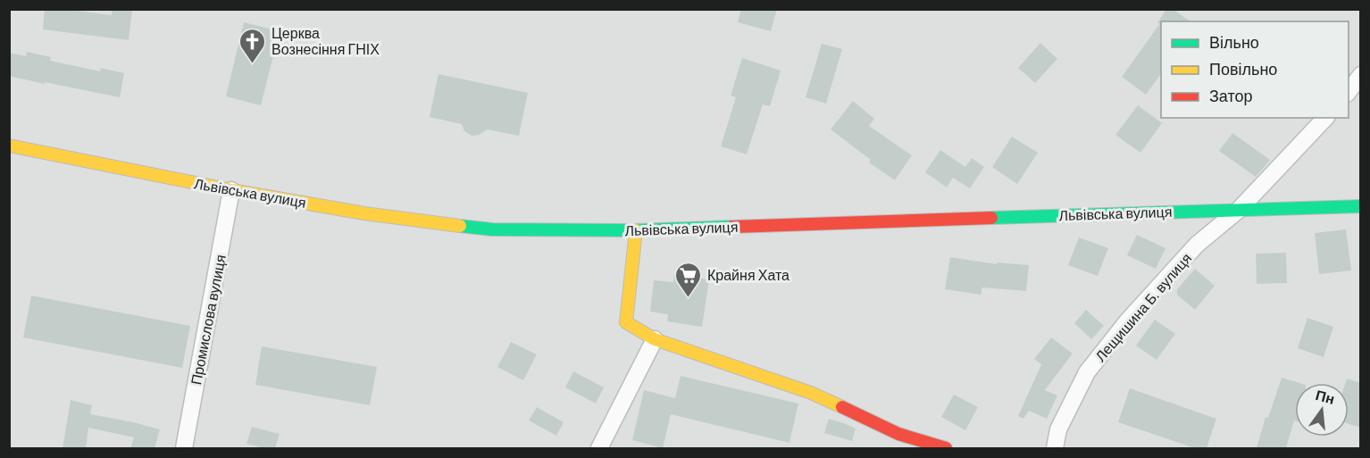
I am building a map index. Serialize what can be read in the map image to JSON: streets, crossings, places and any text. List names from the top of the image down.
{
  "streets": {
    "main road": ["Львівська вулиця"],
    "street": ["Лещишина Б. вулиця", "Промислова вулиця"]
  },
  "crossings": [
    ["Львівська вулиця", "Лещишина Б. вулиця"],
    ["Львівська вулиця", "Промислова вулиця"]
  ],
  "places": {
    "church": ["Церква Вознесіння ГНІХ"],
    "supermarket": ["Крайня Хата"]
  },
  "legend": ["Вільно", "Повільно", "Затор"],
  "north": "top"
}
